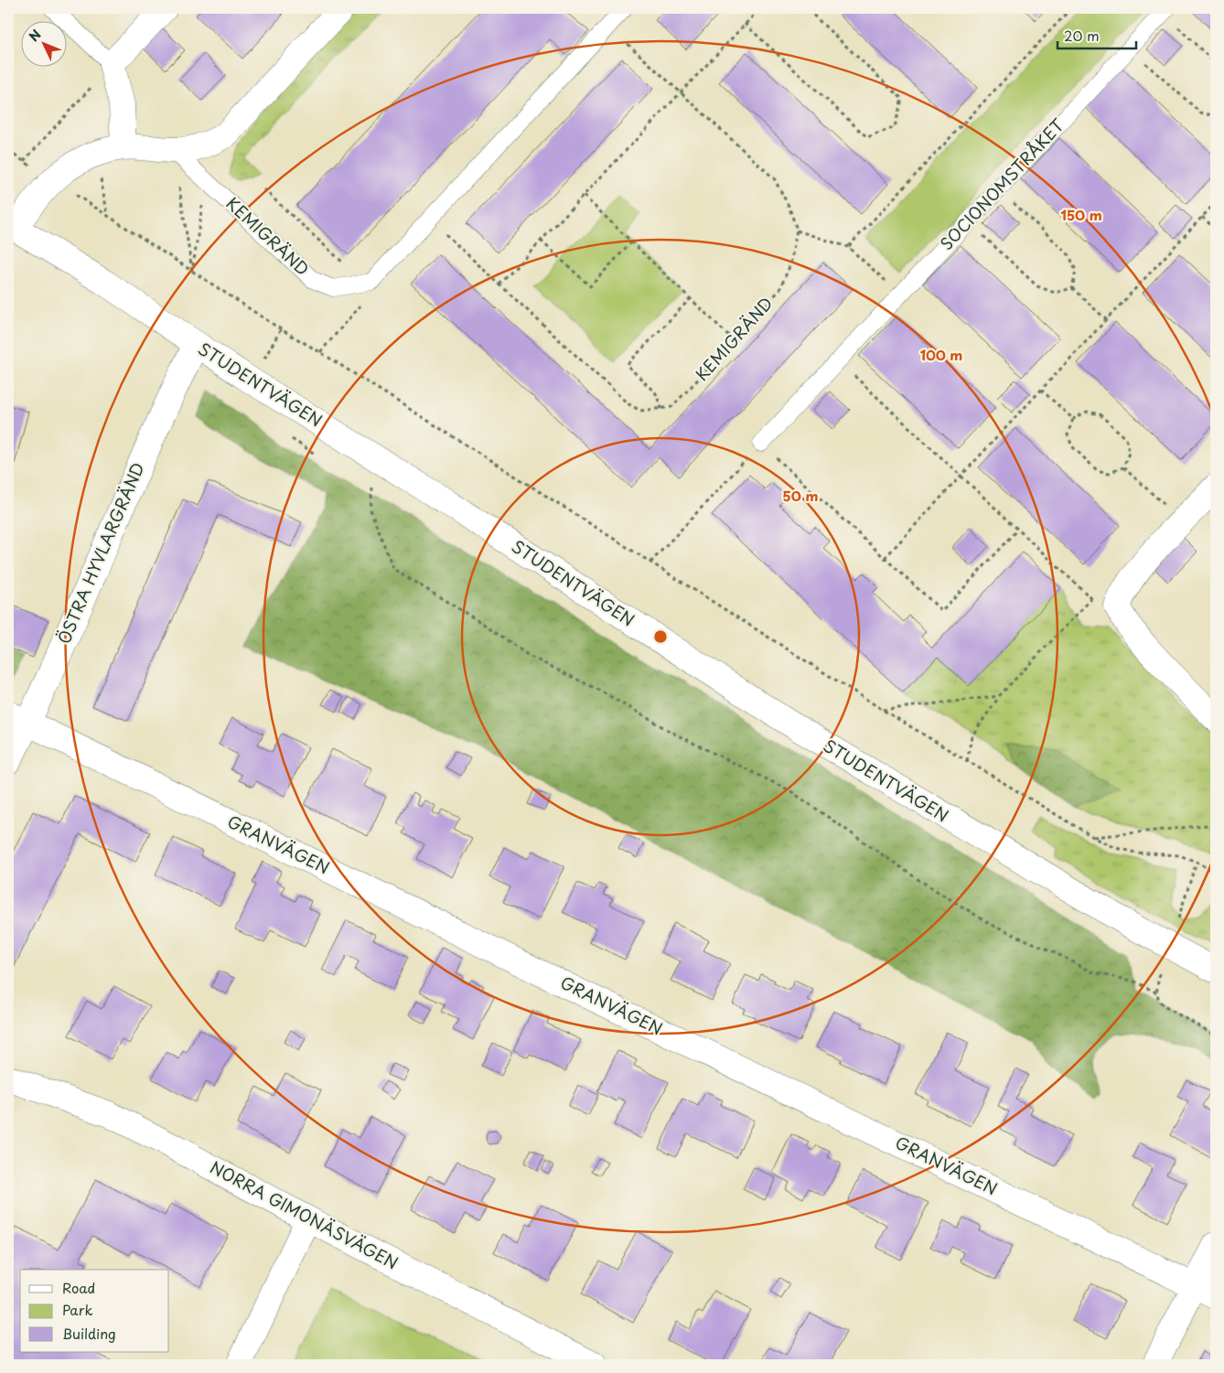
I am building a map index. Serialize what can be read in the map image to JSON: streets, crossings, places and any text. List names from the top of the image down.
{
  "streets": {
    "street": [
      "STUDENTVÄGEN",
      "ÖSTRA HYVLARGRÄND",
      "GRANVÄGEN",
      "NORRA GIMONÄSVÄGEN"
    ],
    "lane": ["SOCIONOMSTRÅKET", "KEMIGRÄND"]
  },
  "crossings": [
    ["STUDENTVÄGEN", "ÖSTRA HYVLARGRÄND"],
    ["ÖSTRA HYVLARGRÄND", "GRANVÄGEN"]
  ],
  "legend": ["Road", "Park", "Building"],
  "scale_bar": "20 m",
  "north": "top left",
  "rings": ["150 m", "100 m", "50 m"]
}
